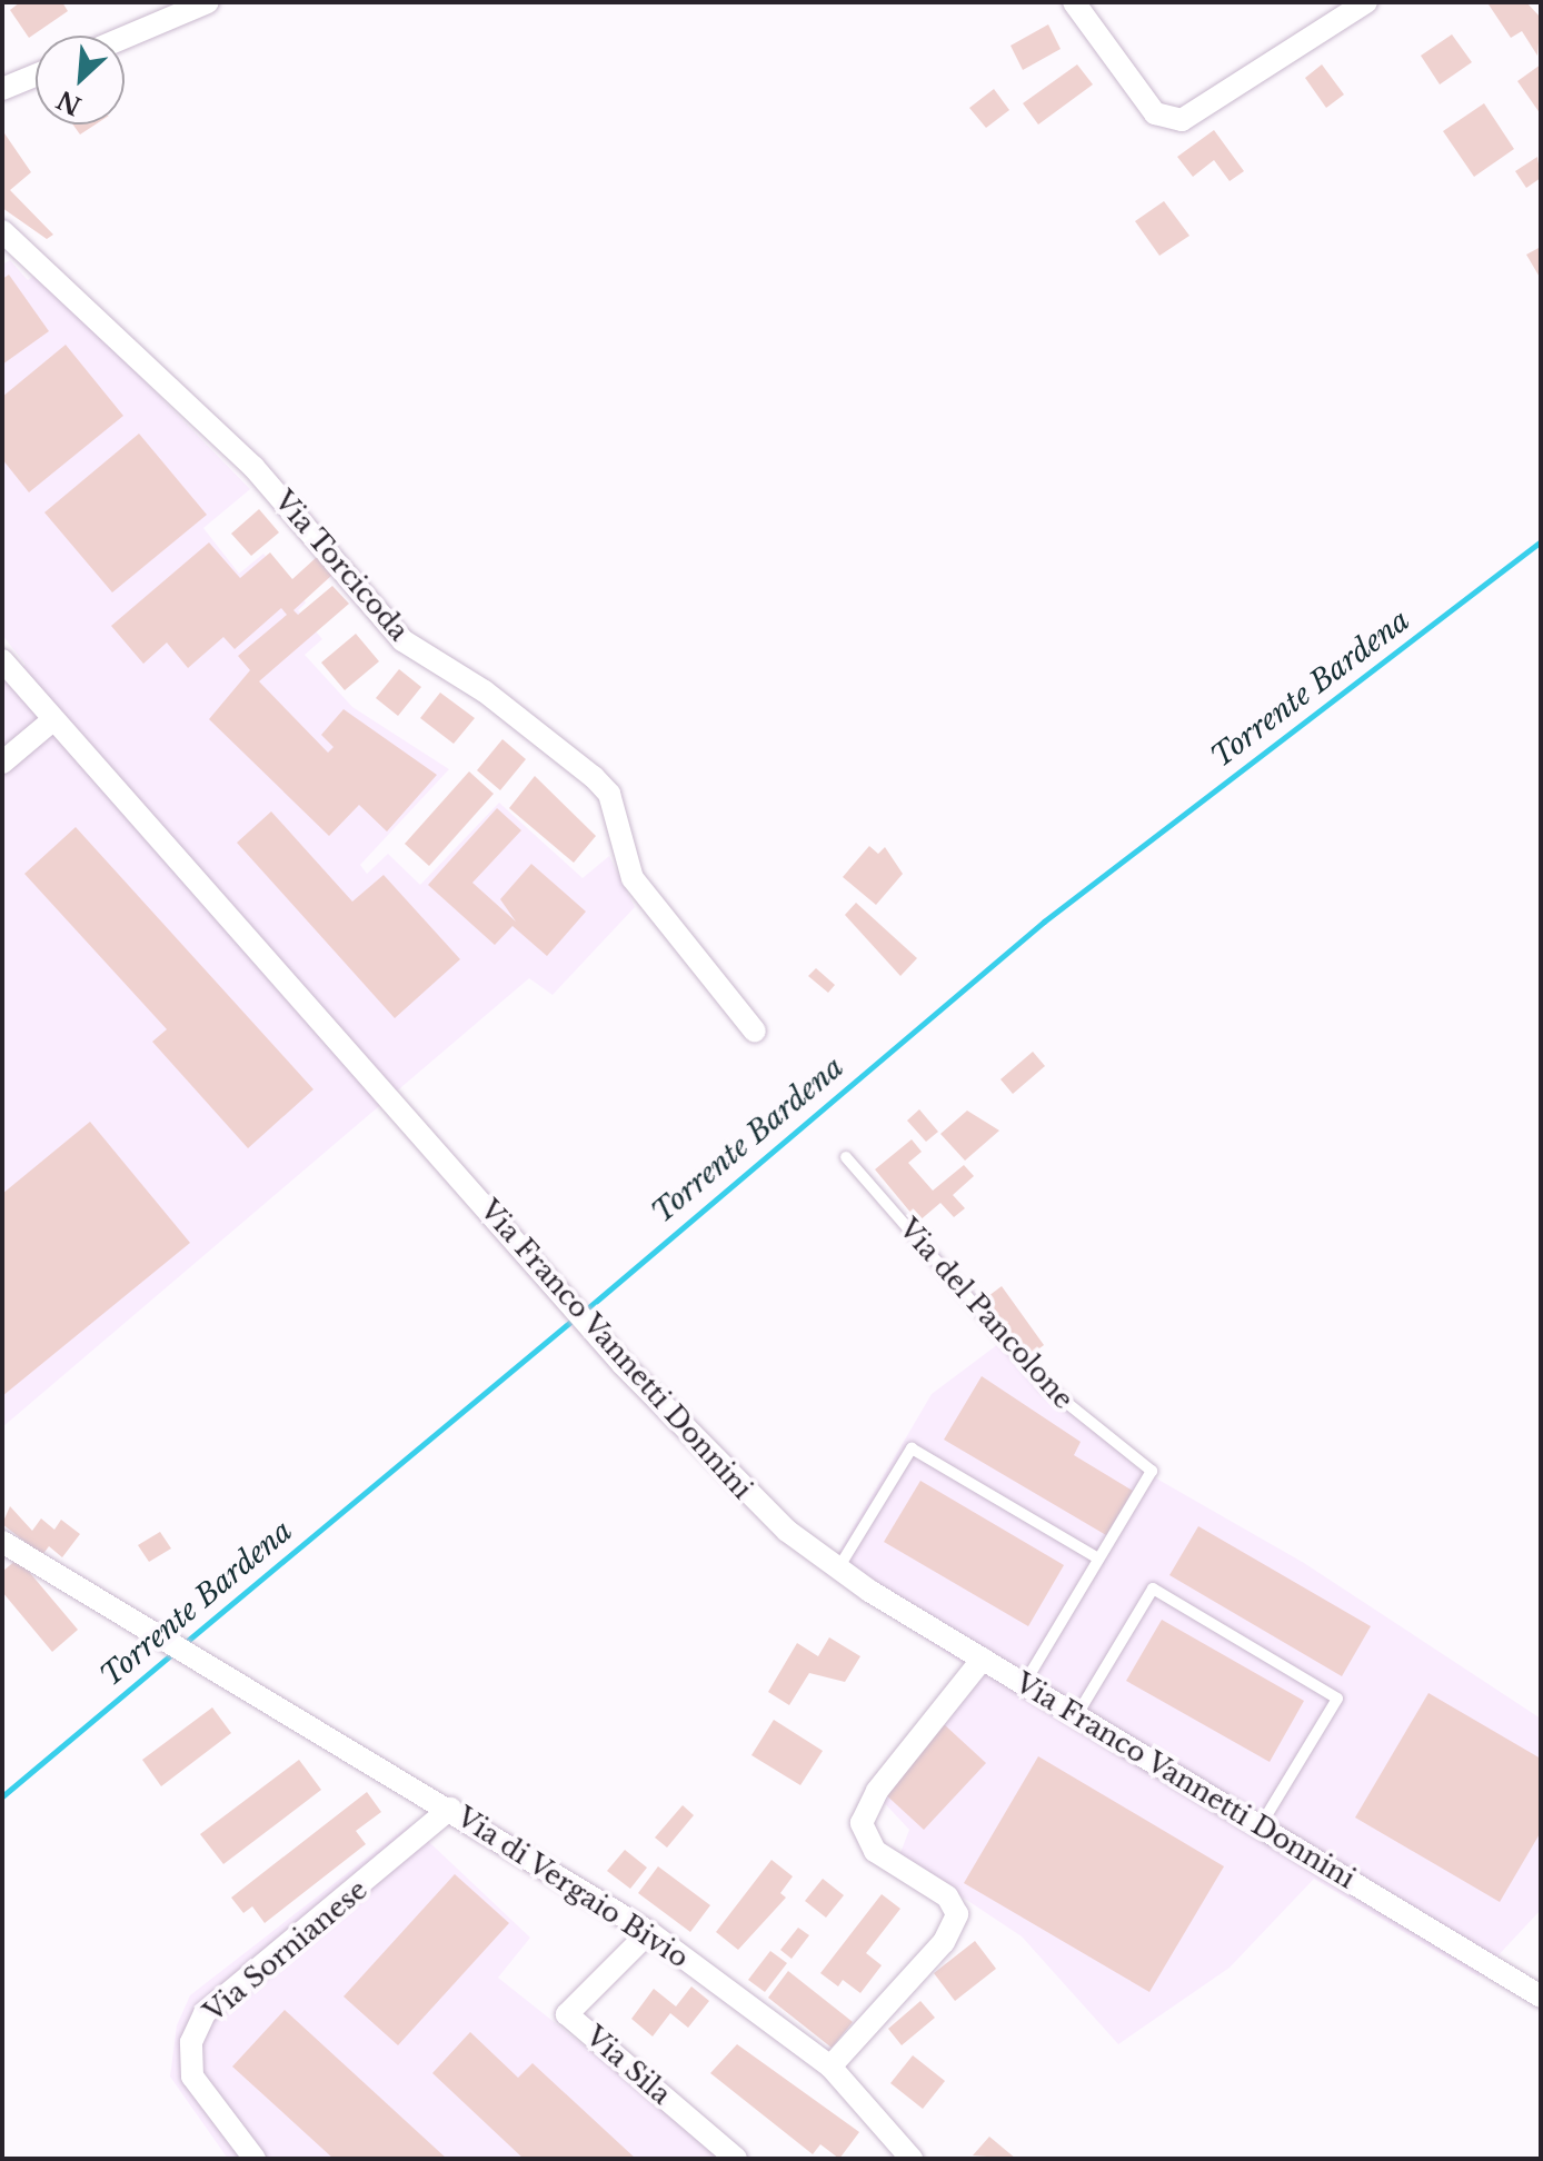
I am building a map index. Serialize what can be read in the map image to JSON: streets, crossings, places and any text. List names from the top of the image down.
{
  "streets": {
    "street": [
      "Via Torcicoda",
      "Via Franco Vannetti Donnini",
      "Via di Vergaio Bivio",
      "Via Sornianese",
      "Via Sila"
    ],
    "lane": ["Via del Pancolone"]
  },
  "crossings": [
    ["Via del Pancolone", "Via Franco Vannetti Donnini"],
    ["Via di Vergaio Bivio", "Via Sornianese"],
    ["Via di Vergaio Bivio", "Via Sila"]
  ],
  "water": ["Torrente Bardena"],
  "north": "bottom left"
}
